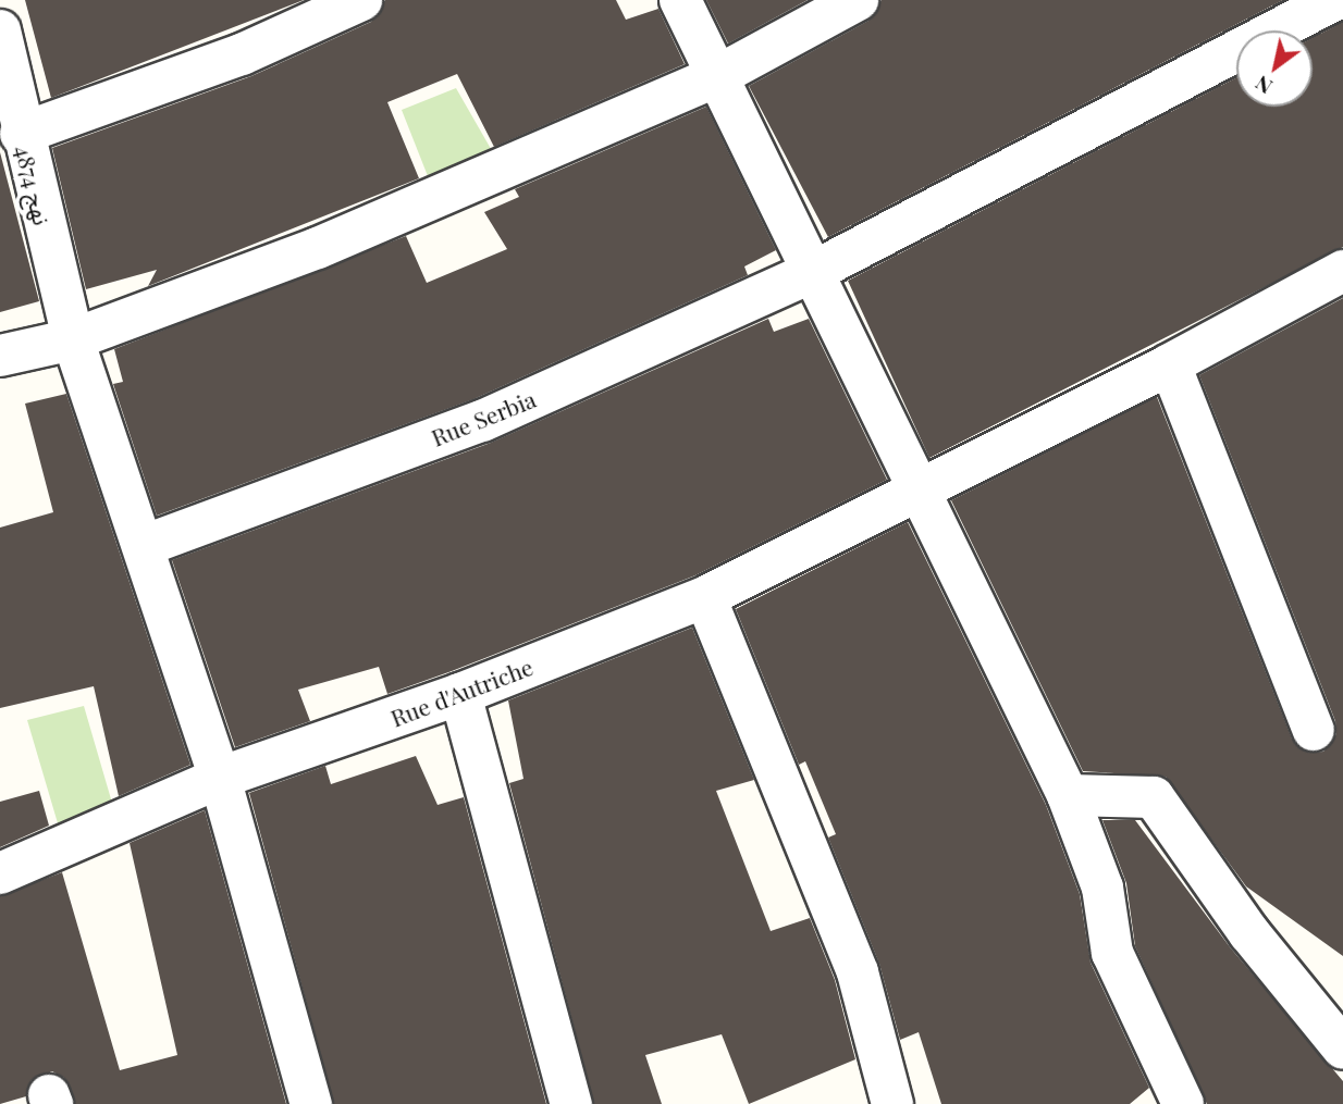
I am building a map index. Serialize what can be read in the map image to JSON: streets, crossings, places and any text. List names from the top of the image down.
{
  "streets": {
    "street": ["نهج 4874", "Rue Serbia", "Rue d'Autriche"]
  },
  "crossings": [
    ["نهج 4874", "Rue Serbia"],
    ["نهج 4874", "Rue d'Autriche"]
  ],
  "north": "bottom left"
}
